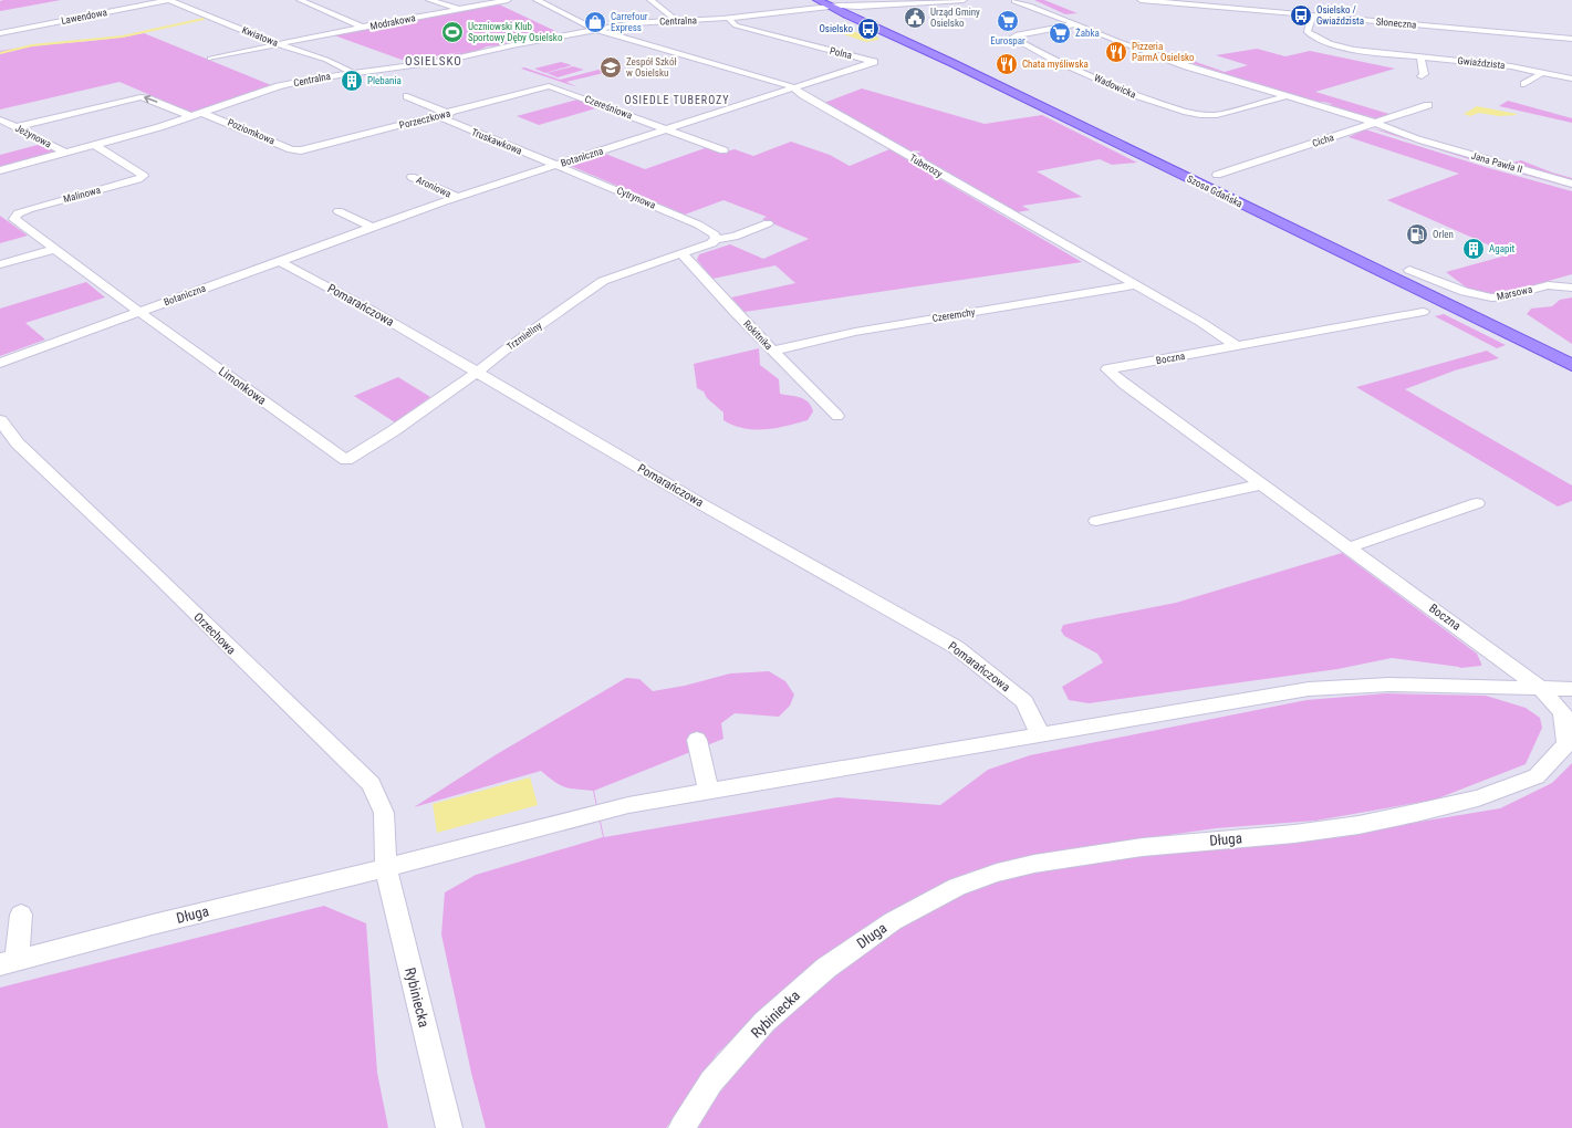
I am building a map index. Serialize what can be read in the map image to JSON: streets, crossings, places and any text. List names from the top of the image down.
{
  "streets": {
    "main road": ["Szosa Gdańska"],
    "street": [
      "Lawendowa",
      "Centralna",
      "Modrakowa",
      "Słoneczna",
      "Kwiatowa",
      "Polna",
      "Gwiaździsta",
      "Wadowicka",
      "Czereśniowa",
      "Porzeczkowa",
      "Poziomkowa",
      "Jeżynowa",
      "Cicha",
      "Truskawkowa",
      "Botaniczna",
      "Jana Pawła II",
      "Tuberozy",
      "Aroniowa",
      "Malinowa",
      "Cytrynowa",
      "Marsowa",
      "Pomarańczowa",
      "Czeremchy",
      "Rokitnika",
      "Trzmieliny",
      "Boczna",
      "Limonkowa",
      "Orzechowa",
      "Długa",
      "Rybiniecka"
    ]
  },
  "crossings": [
    ["Lawendowa", "Kwiatowa"],
    ["Centralna", "Kwiatowa"],
    ["Centralna", "Polna"],
    ["Centralna", "Poziomkowa"],
    ["Centralna", "Jeżynowa"],
    ["Centralna", "Tuberozy"],
    ["Centralna", "Szosa Gdańska"],
    ["Centralna", "Malinowa"],
    ["Modrakowa", "Kwiatowa"],
    ["Słoneczna", "Gwiaździsta"],
    ["Polna", "Botaniczna"],
    ["Polna", "Tuberozy"],
    ["Wadowicka", "Jana Pawła II"],
    ["Czereśniowa", "Porzeczkowa"],
    ["Czereśniowa", "Botaniczna"],
    ["Porzeczkowa", "Poziomkowa"],
    ["Porzeczkowa", "Truskawkowa"],
    ["Cicha", "Jana Pawła II"],
    ["Cicha", "Szosa Gdańska"],
    ["Truskawkowa", "Botaniczna"],
    ["Truskawkowa", "Cytrynowa"],
    ["Botaniczna", "Tuberozy"],
    ["Botaniczna", "Aroniowa"],
    ["Botaniczna", "Malinowa"],
    ["Botaniczna", "Cytrynowa"],
    ["Botaniczna", "Pomarańczowa"],
    ["Botaniczna", "Limonkowa"],
    ["Tuberozy", "Czeremchy"],
    ["Tuberozy", "Boczna"],
    ["Malinowa", "Limonkowa"],
    ["Cytrynowa", "Trzmieliny"],
    ["Pomarańczowa", "Trzmieliny"],
    ["Pomarańczowa", "Długa"],
    ["Czeremchy", "Rokitnika"],
    ["Rokitnika", "Trzmieliny"],
    ["Trzmieliny", "Limonkowa"],
    ["Boczna", "Długa"],
    ["Orzechowa", "Długa"],
    ["Orzechowa", "Rybiniecka"],
    ["Długa", "Rybiniecka"]
  ],
  "districts": ["OSIELSKO", "OSIEDLE TUBEROZY"],
  "places": {
    "bus stop": ["Osielsko / Gwiaździsta", "Osielsko"],
    "public building": ["Urząd Gminy Osielsko"],
    "supermarket": ["Eurospar", "Żabka"],
    "shop": ["Carrefour Express"],
    "sports": ["Uczniowski Klub Sportowy Dęby Osielsko"],
    "restaurant": ["Pizzeria ParmA Osielsko", "Chata myśliwska"],
    "school or university": ["Zespół Szkół w Osielsku"],
    "building": ["Plebania", "Agapit"],
    "fuel station": ["Orlen"]
  }
}
